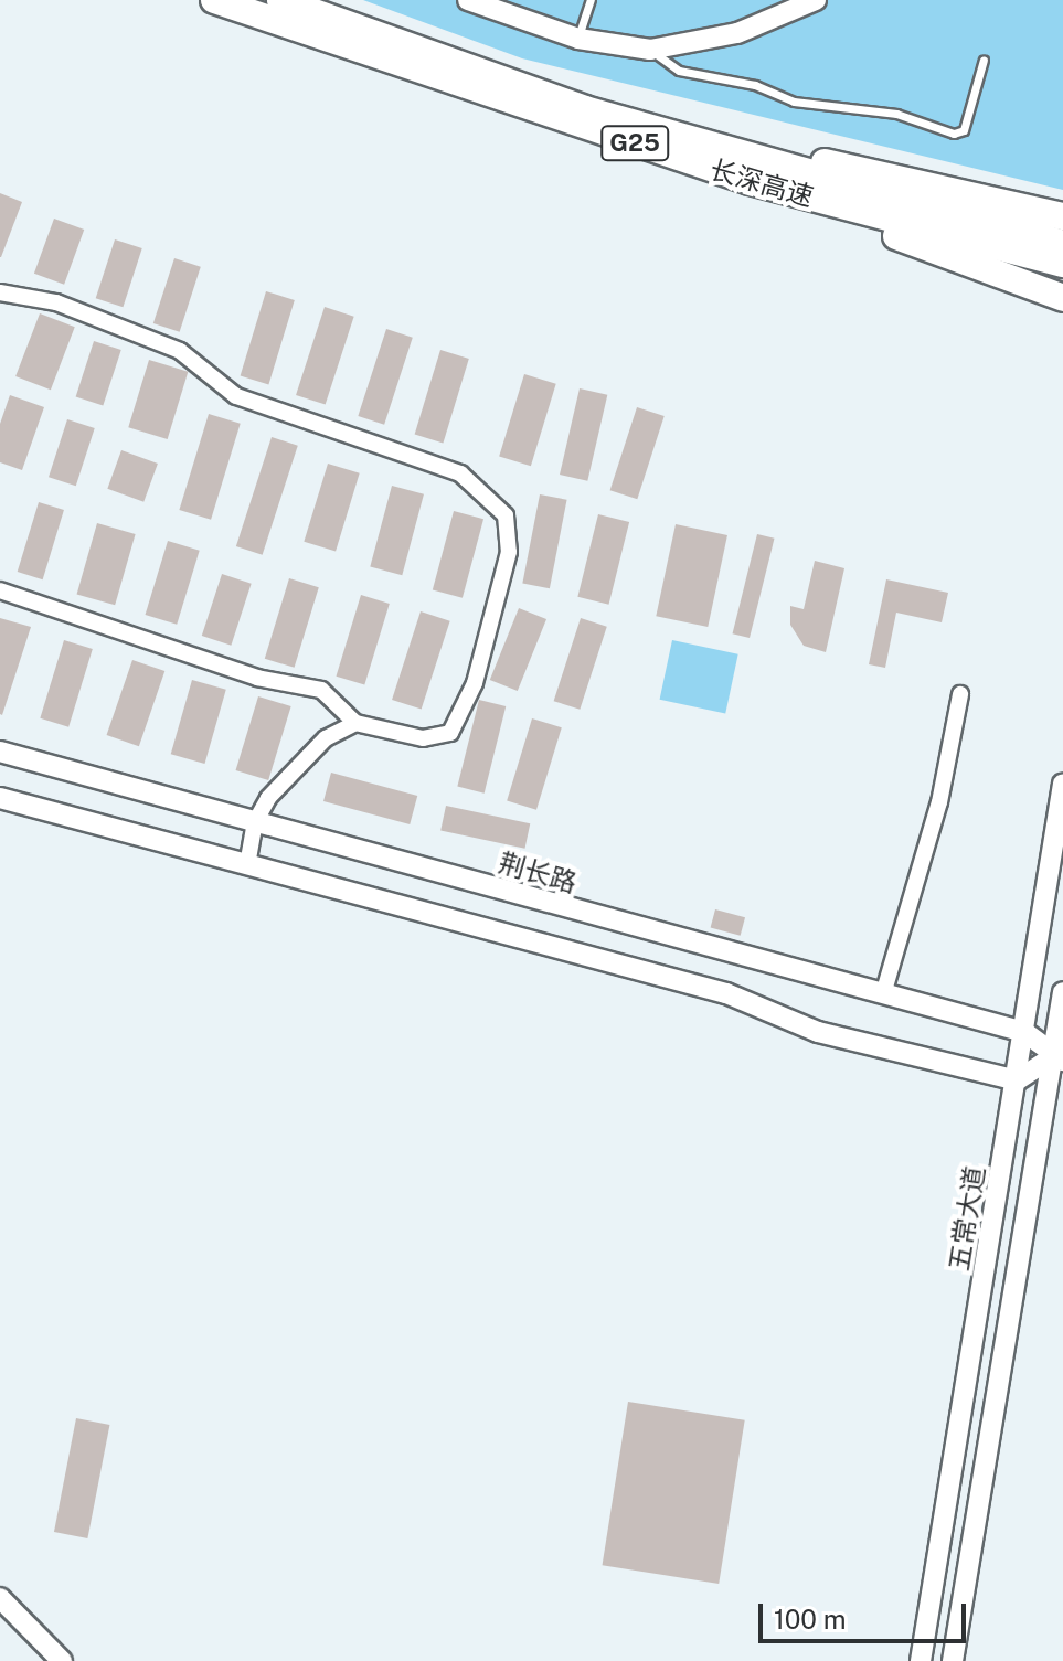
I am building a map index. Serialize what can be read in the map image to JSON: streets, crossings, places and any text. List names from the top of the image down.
{
  "streets": {
    "highway": ["G25", "长深高速"],
    "main road": ["荆长路", "五常大道"]
  },
  "crossings": [
    ["荆长路", "五常大道"]
  ],
  "scale_bar": "100 m"
}
